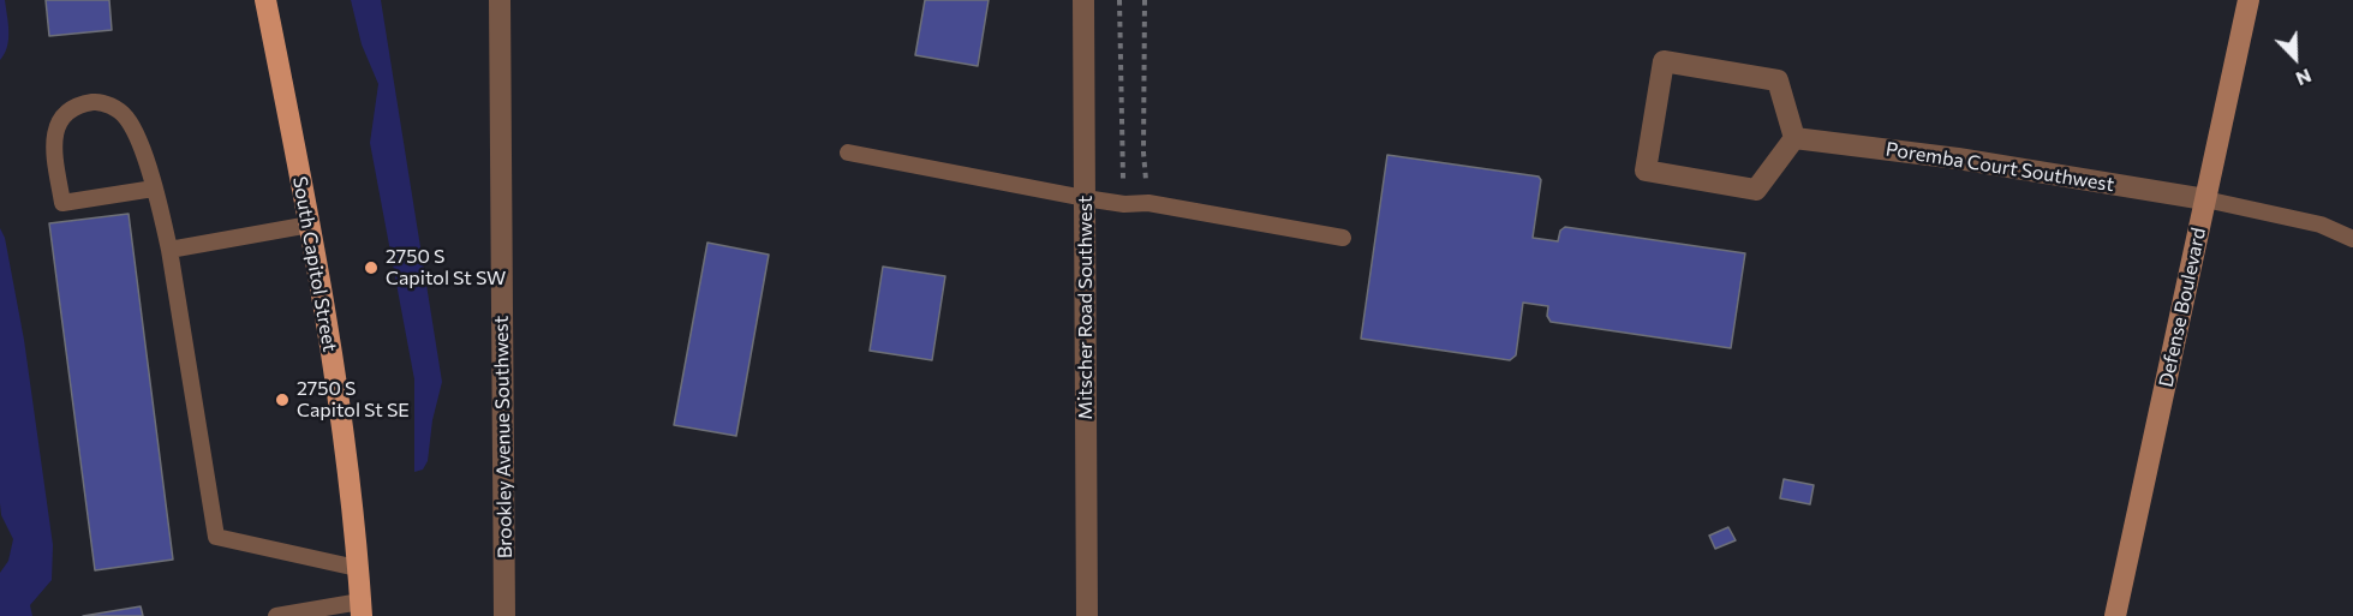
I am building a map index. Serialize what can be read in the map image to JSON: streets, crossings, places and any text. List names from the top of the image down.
{
  "streets": {
    "main road": ["South Capitol Street"],
    "street": [
      "Poremba Court Southwest",
      "Mitscher Road Southwest",
      "Defense Boulevard",
      "Brookley Avenue Southwest"
    ]
  },
  "crossings": [
    ["Poremba Court Southwest", "Defense Boulevard"]
  ],
  "places": ["2750 S Capitol St SW", "2750 S Capitol St SE"],
  "north": "bottom right"
}
